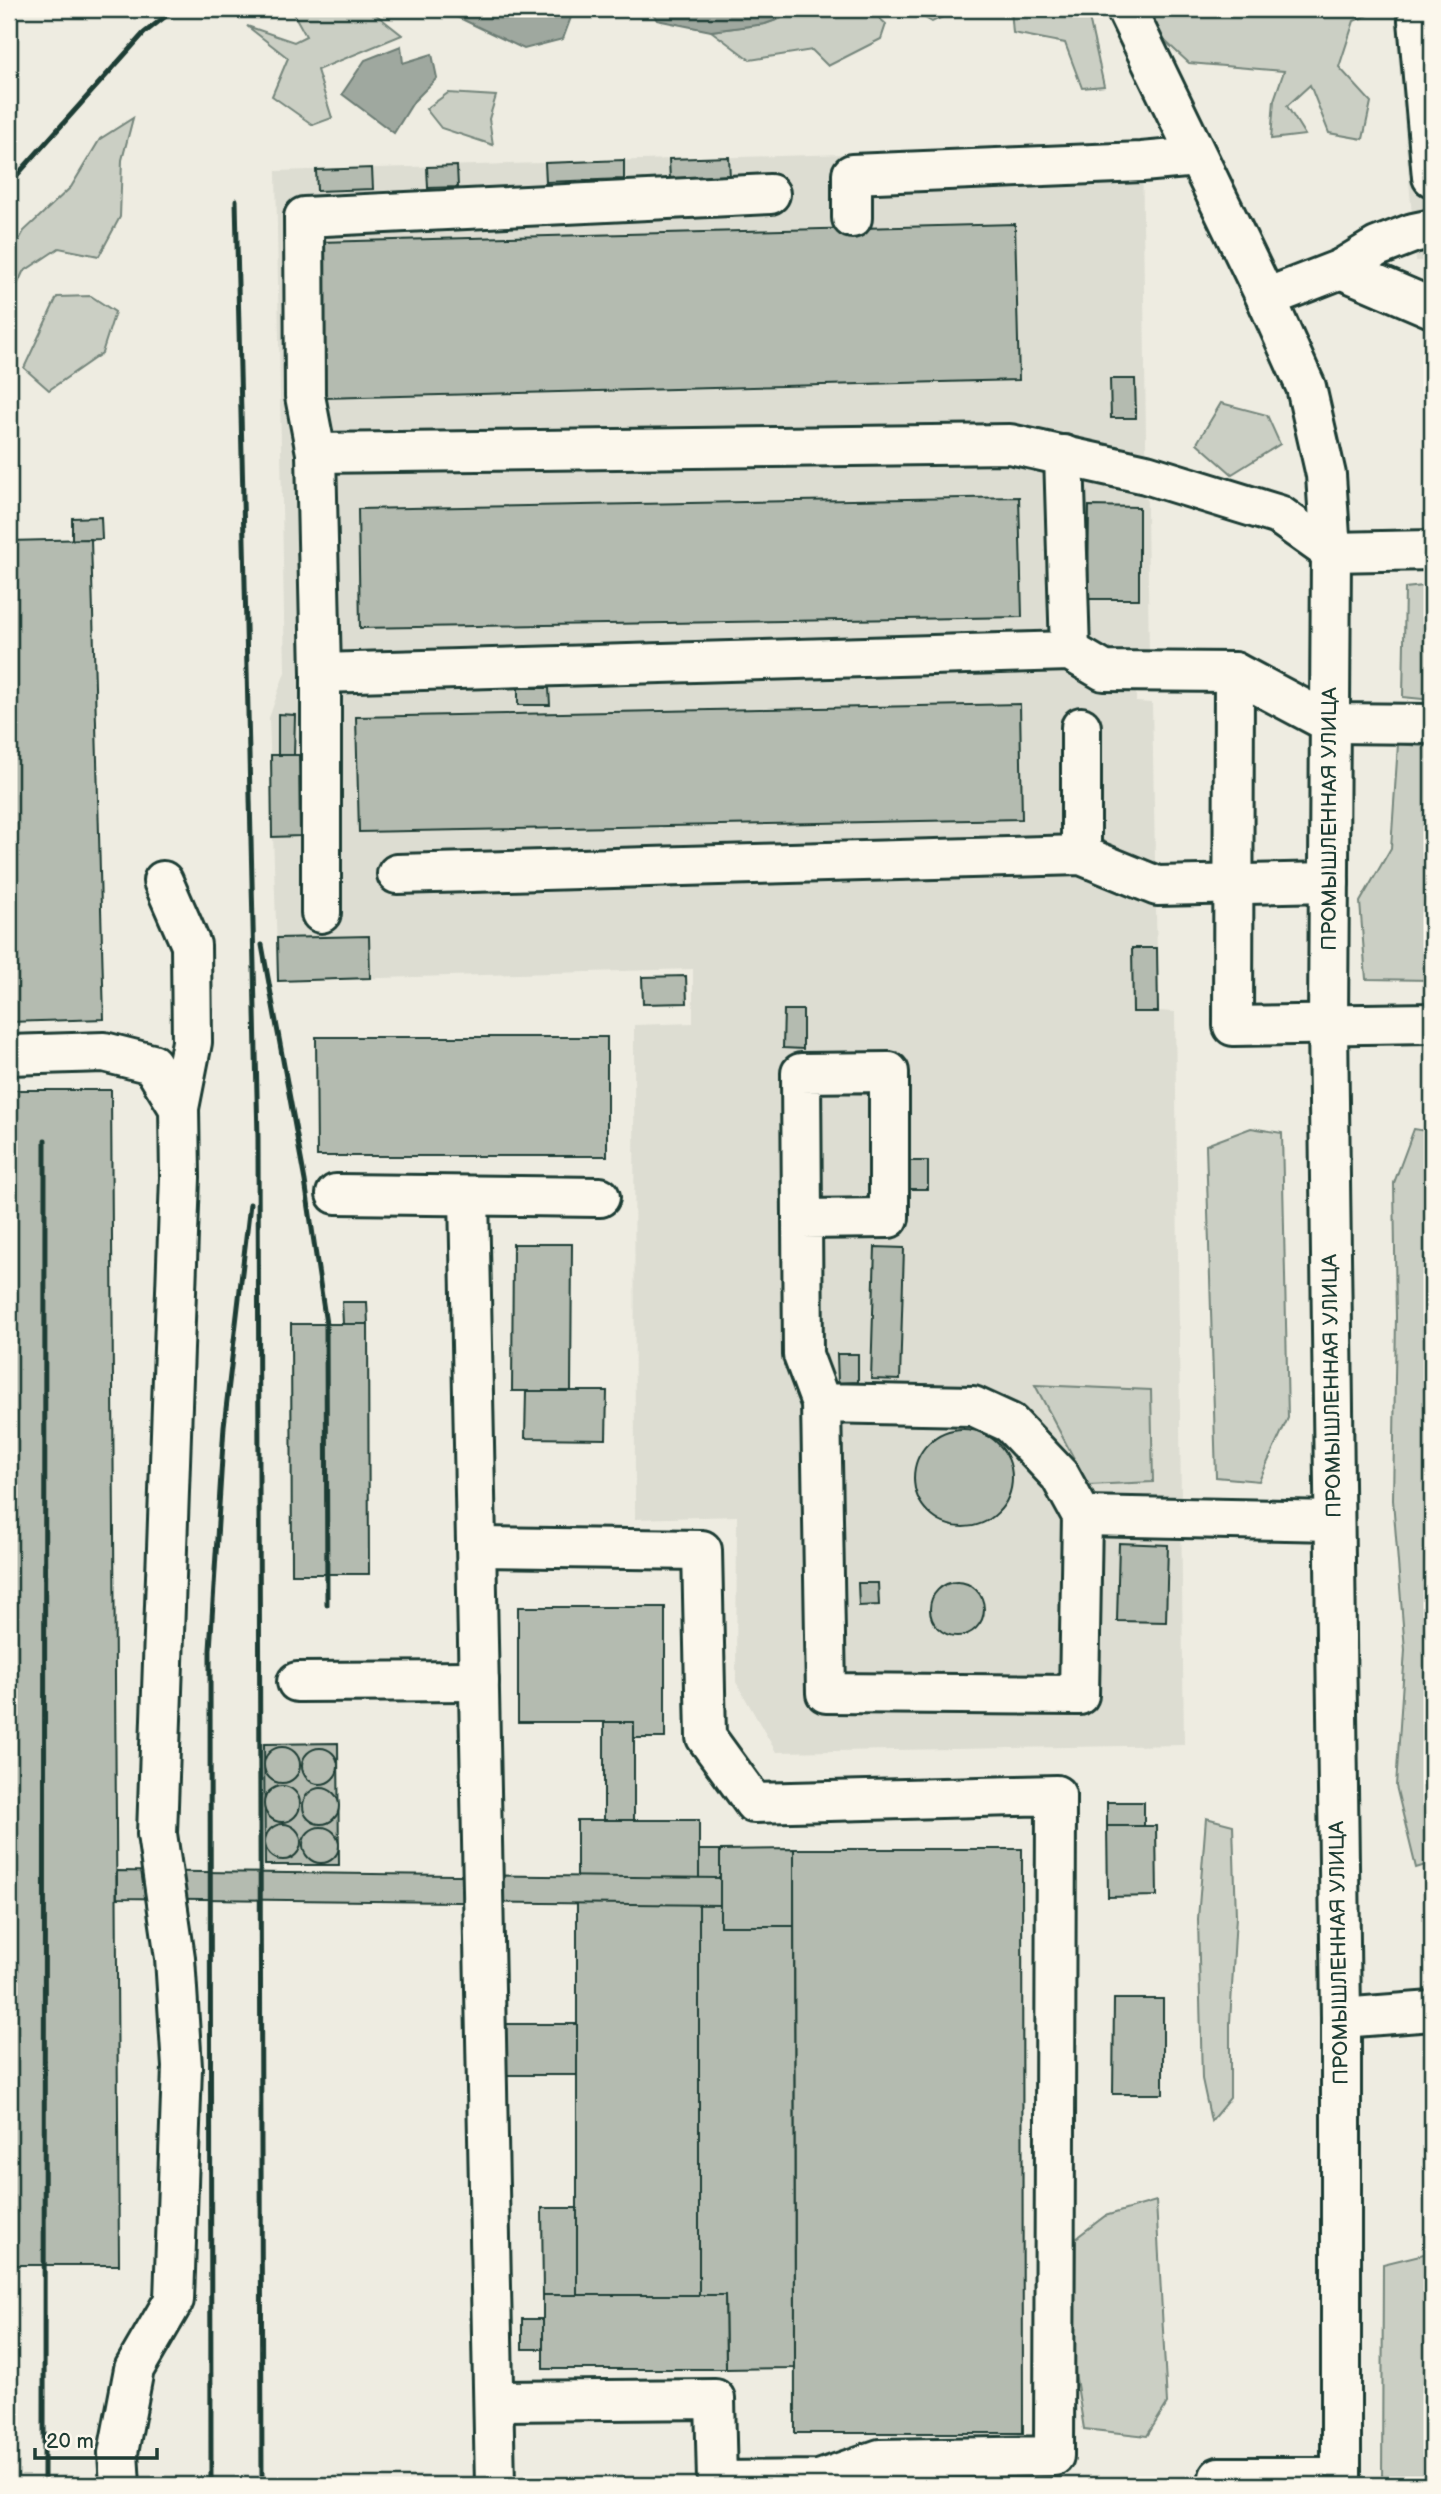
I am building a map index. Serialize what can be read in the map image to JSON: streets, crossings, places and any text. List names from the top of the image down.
{
  "streets": {
    "street": ["ПРОМЫШЛЕННАЯ УЛИЦА"]
  },
  "scale_bar": "20 m"
}
